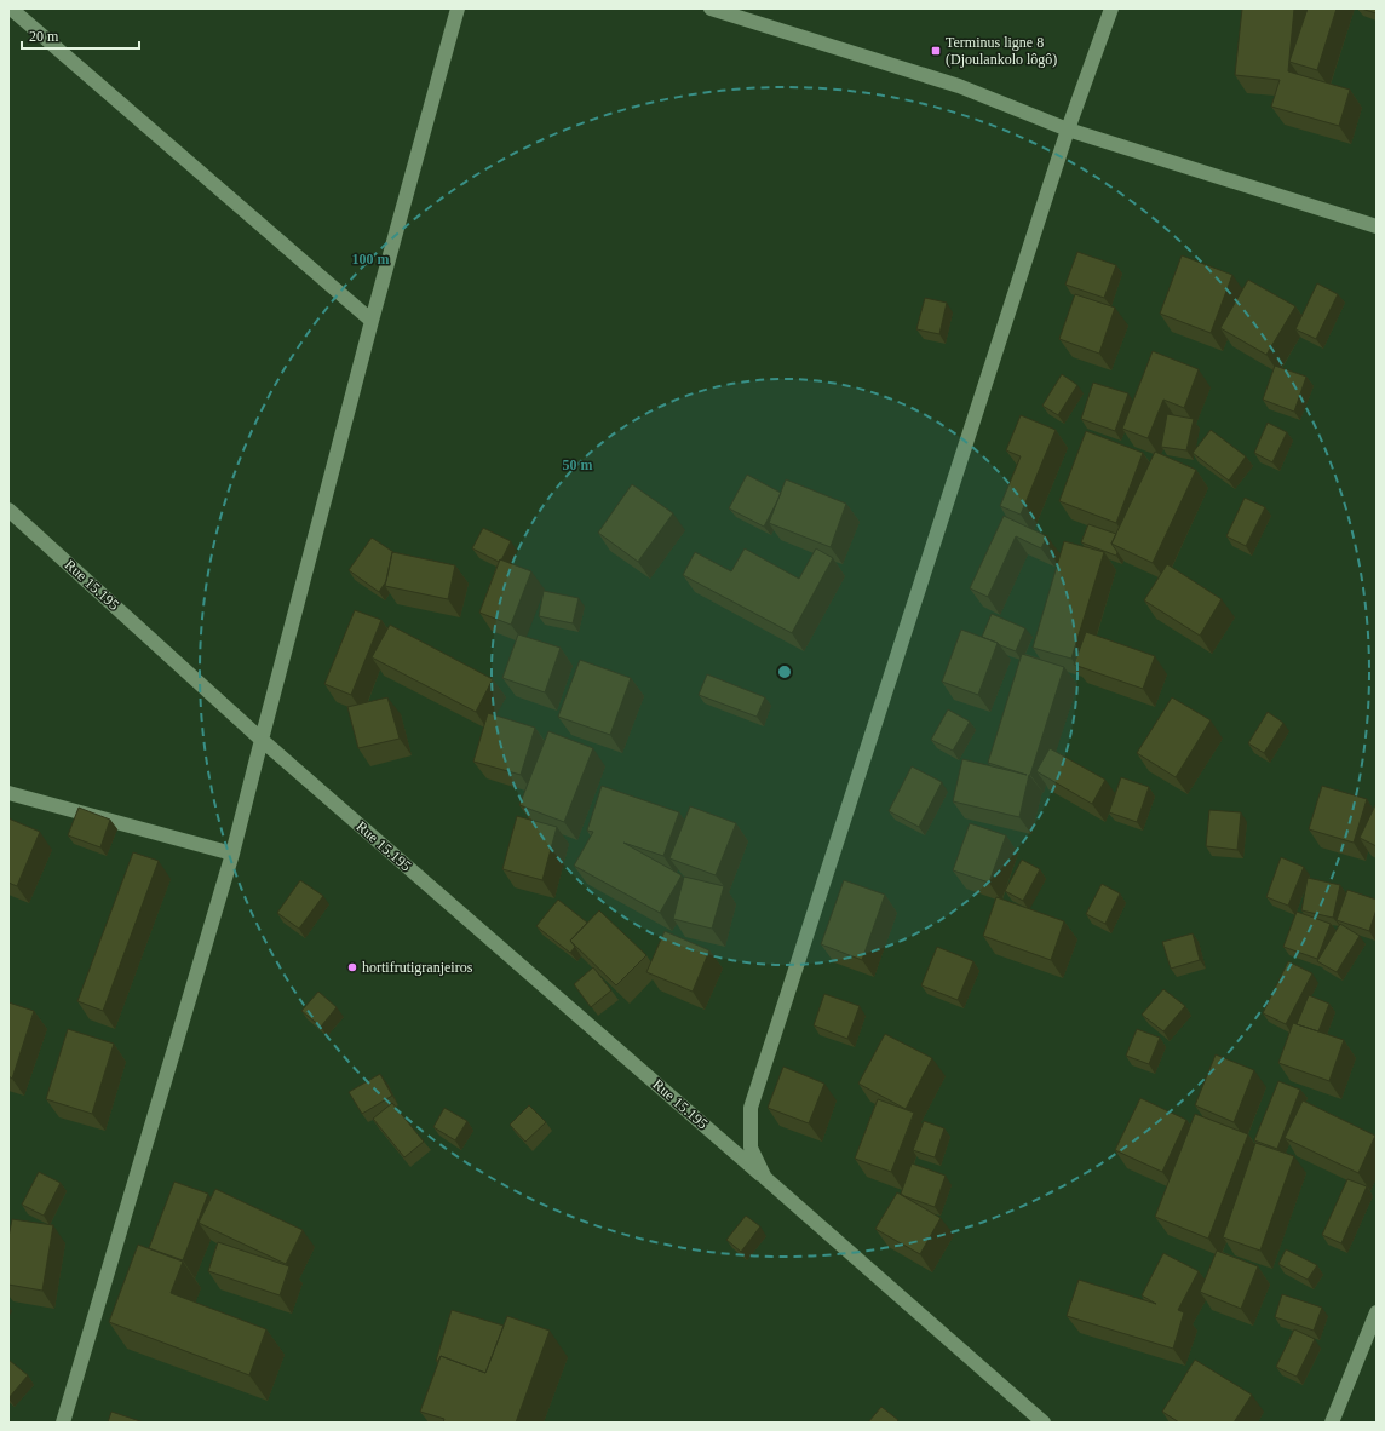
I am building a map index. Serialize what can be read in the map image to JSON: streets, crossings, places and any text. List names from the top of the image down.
{
  "streets": {
    "street": ["Rue 15.195"]
  },
  "places": {
    "transit": ["Terminus ligne 8 (Djoulankolo lôgô)"],
    "other": ["hortifrutigranjeiros"]
  },
  "scale_bar": "20 m",
  "rings": ["100 m", "50 m"]
}
